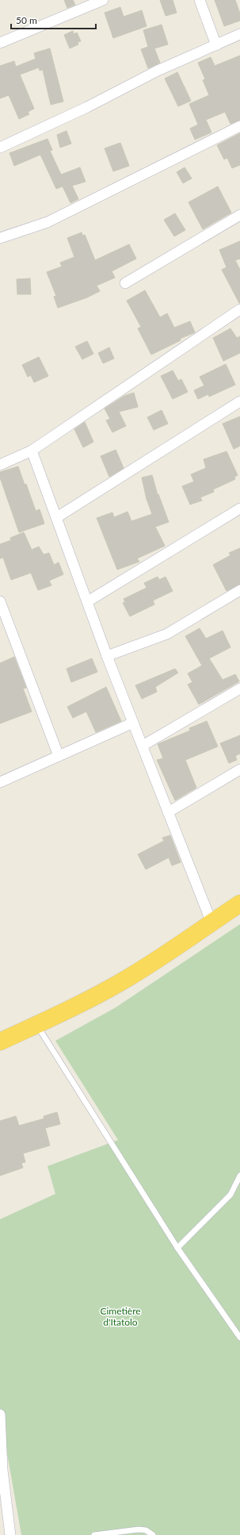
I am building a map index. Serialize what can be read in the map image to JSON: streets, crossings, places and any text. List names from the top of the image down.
{
  "parks": ["Cimetière d'Itatolo"],
  "scale_bar": "50 m"
}
